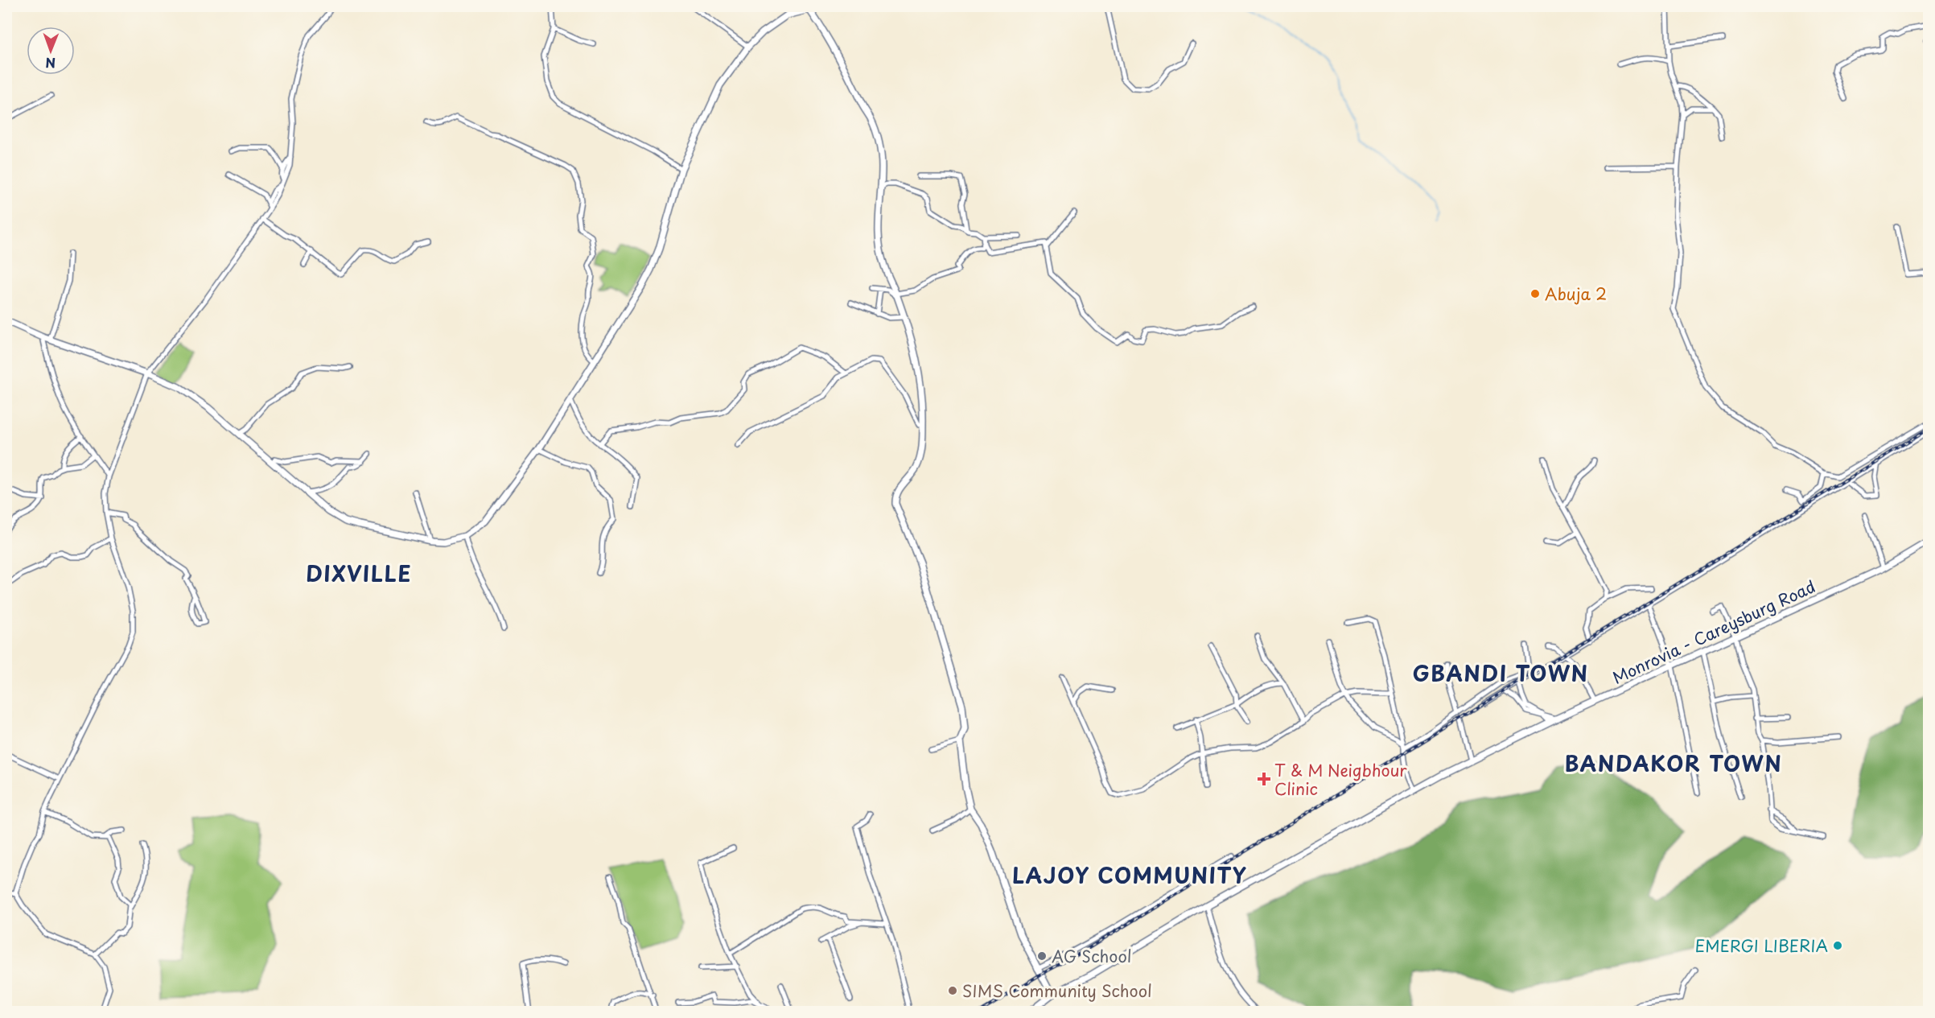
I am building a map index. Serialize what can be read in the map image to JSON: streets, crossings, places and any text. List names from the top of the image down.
{
  "streets": {
    "main road": ["Monrovia - Careysburg Road"]
  },
  "districts": [
    "DIXVILLE",
    "GBANDI TOWN",
    "BANDAKOR TOWN",
    "LAJOY COMMUNITY"
  ],
  "places": {
    "other": [
      "Abuja 2",
      "EMERGI LIBERIA",
      "AG School",
      "SIMS Community School"
    ],
    "health": ["T & M Neigbhour Clinic"]
  },
  "north": "bottom"
}
